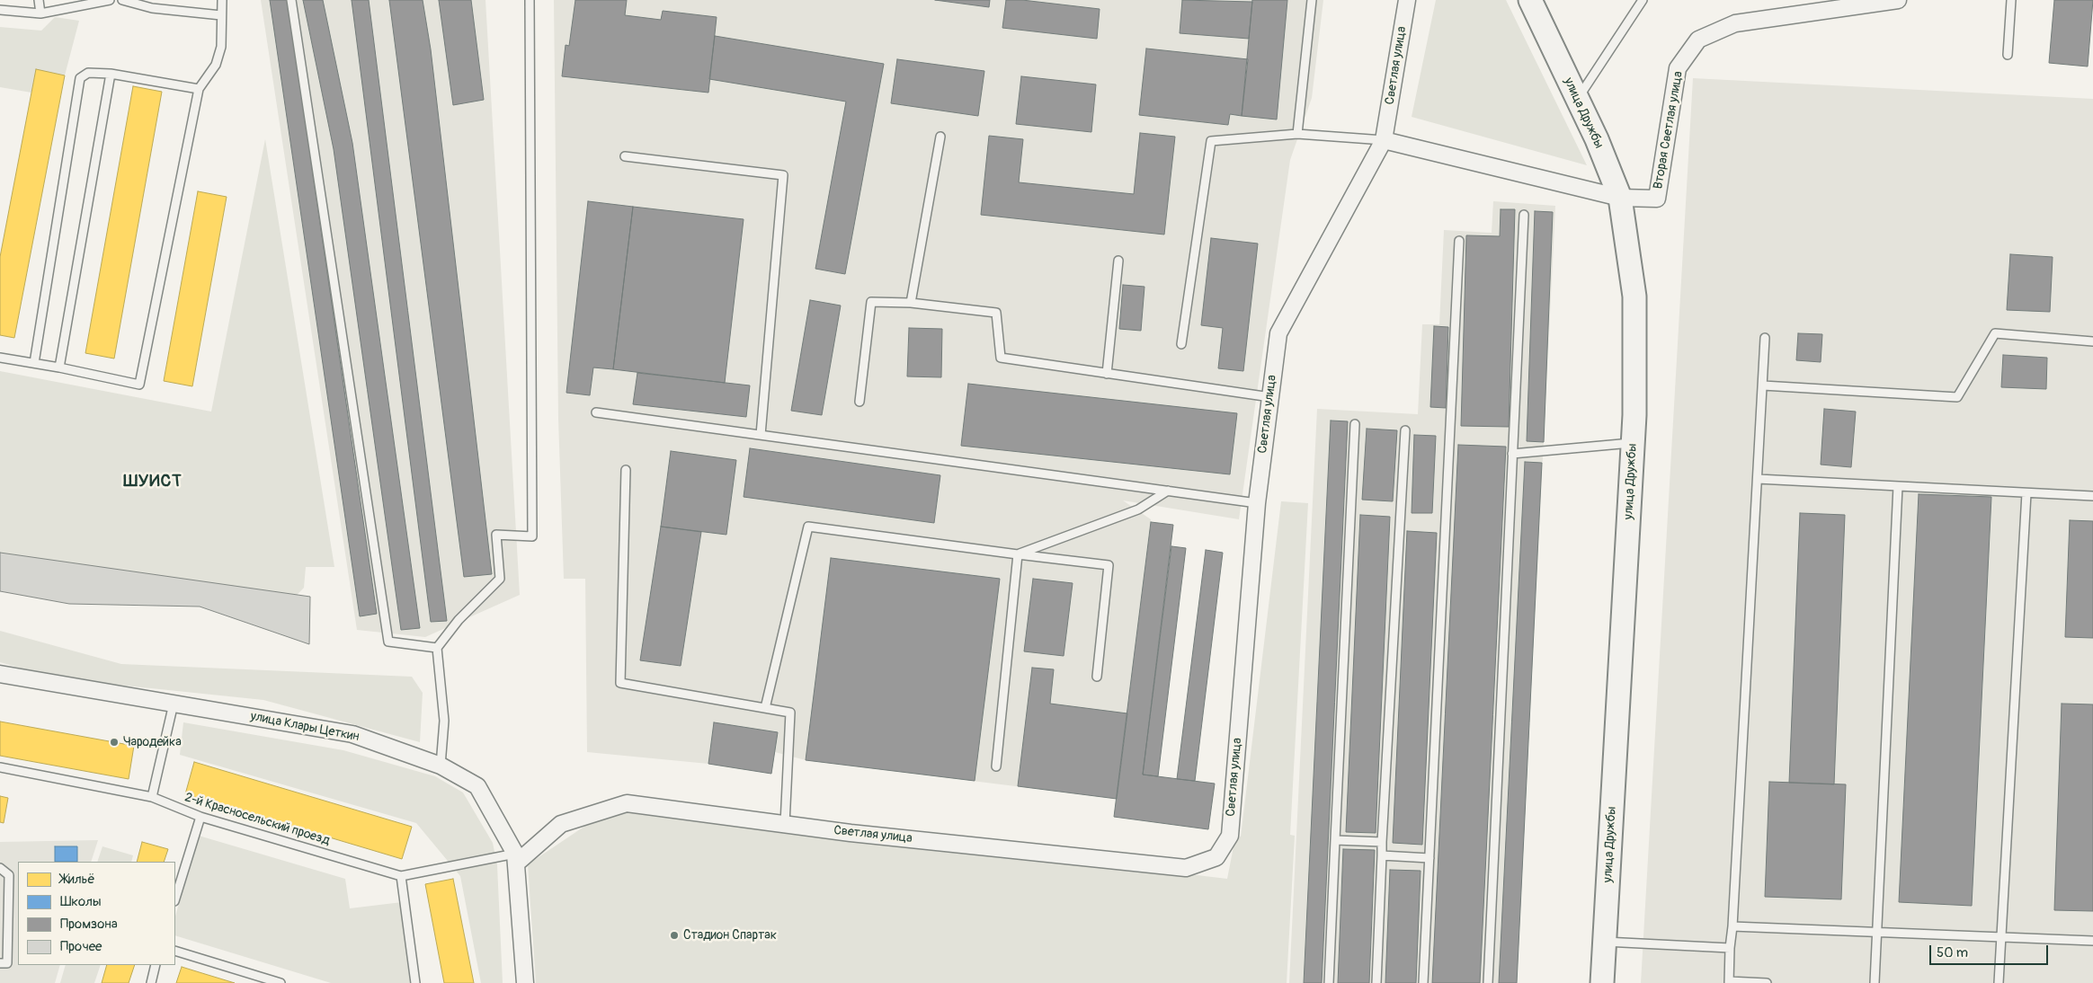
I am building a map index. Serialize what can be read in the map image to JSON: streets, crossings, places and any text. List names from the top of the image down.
{
  "streets": {
    "street": [
      "Светлая улица",
      "улица Дружбы",
      "Вторая Светлая улица",
      "улица Клары Цеткин"
    ],
    "lane": ["2-й Красносельский проезд"]
  },
  "crossings": [
    ["Светлая улица", "улица Клары Цеткин"],
    ["улица Дружбы", "Вторая Светлая улица"]
  ],
  "districts": ["ШУИСТ"],
  "places": ["Чародейка", "Стадион Спартак"],
  "legend": [
    "Жильё",
    "Школы",
    "Промзона",
    "Прочее"
  ],
  "scale_bar": "50 m"
}
